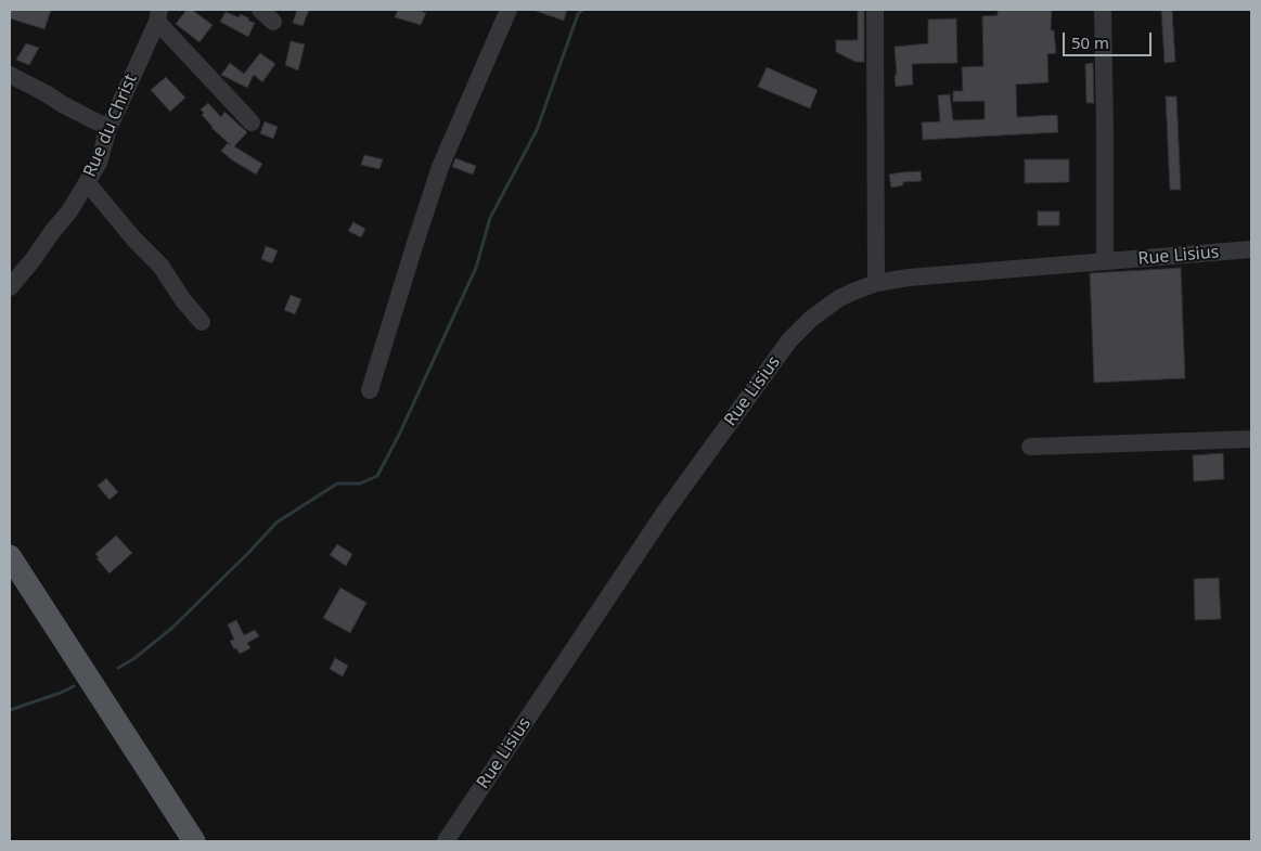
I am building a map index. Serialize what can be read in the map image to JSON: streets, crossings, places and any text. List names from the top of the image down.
{
  "streets": {
    "street": ["Rue du Christ", "Rue Lisius"]
  },
  "scale_bar": "50 m"
}
